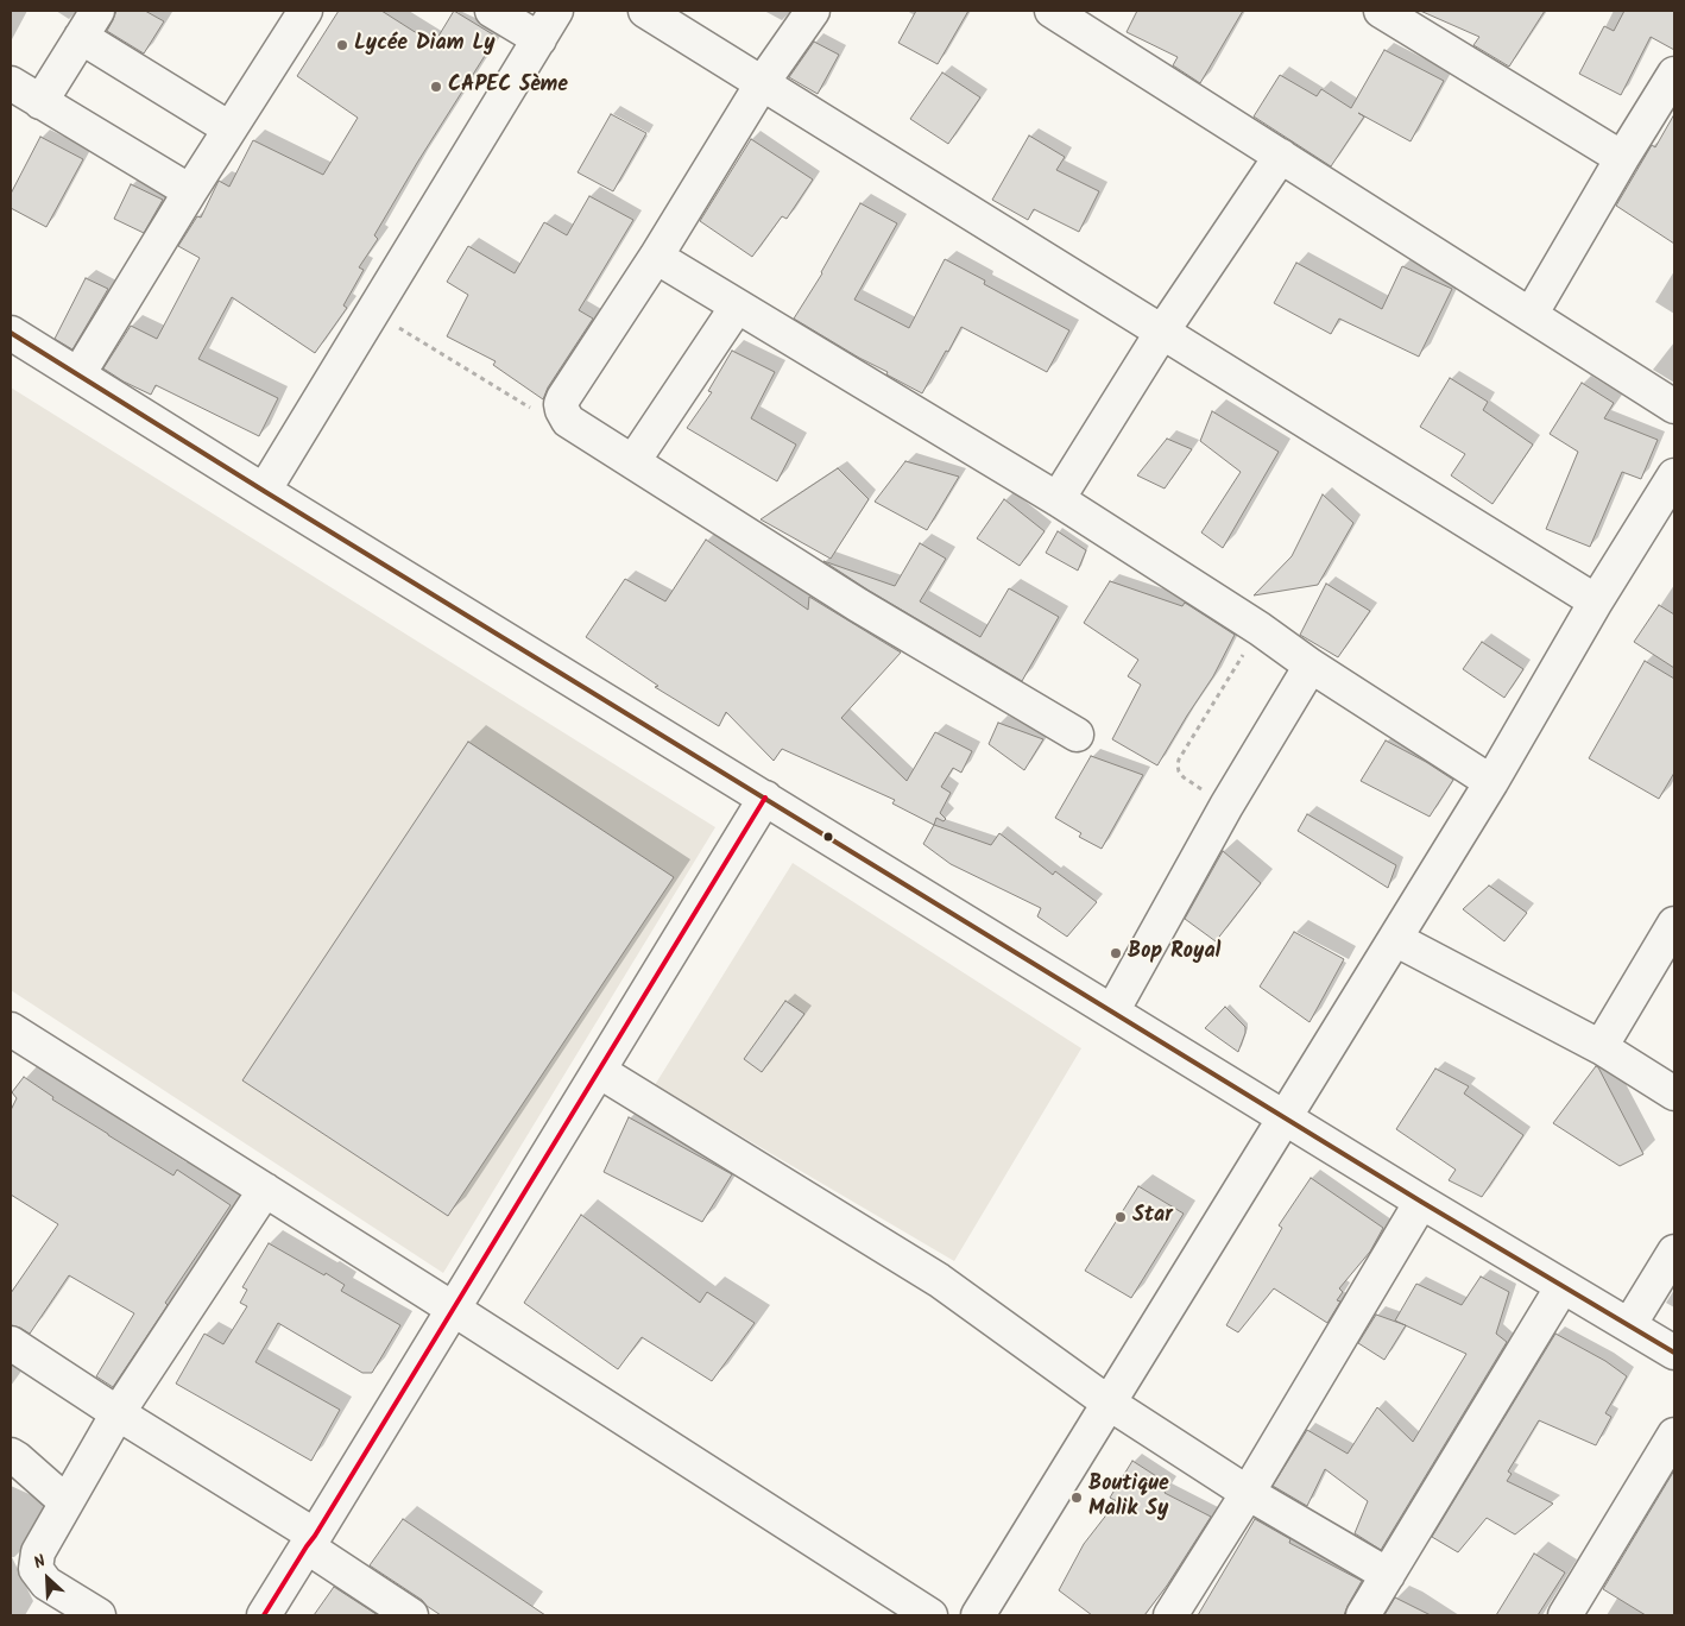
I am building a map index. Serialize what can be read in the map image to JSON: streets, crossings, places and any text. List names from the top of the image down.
{
  "places": [
    "Lycée Diam Ly",
    "CAPEC 5ème",
    "Bop Royal",
    "Star",
    "Boutique Malik Sy"
  ],
  "north": "top left"
}
